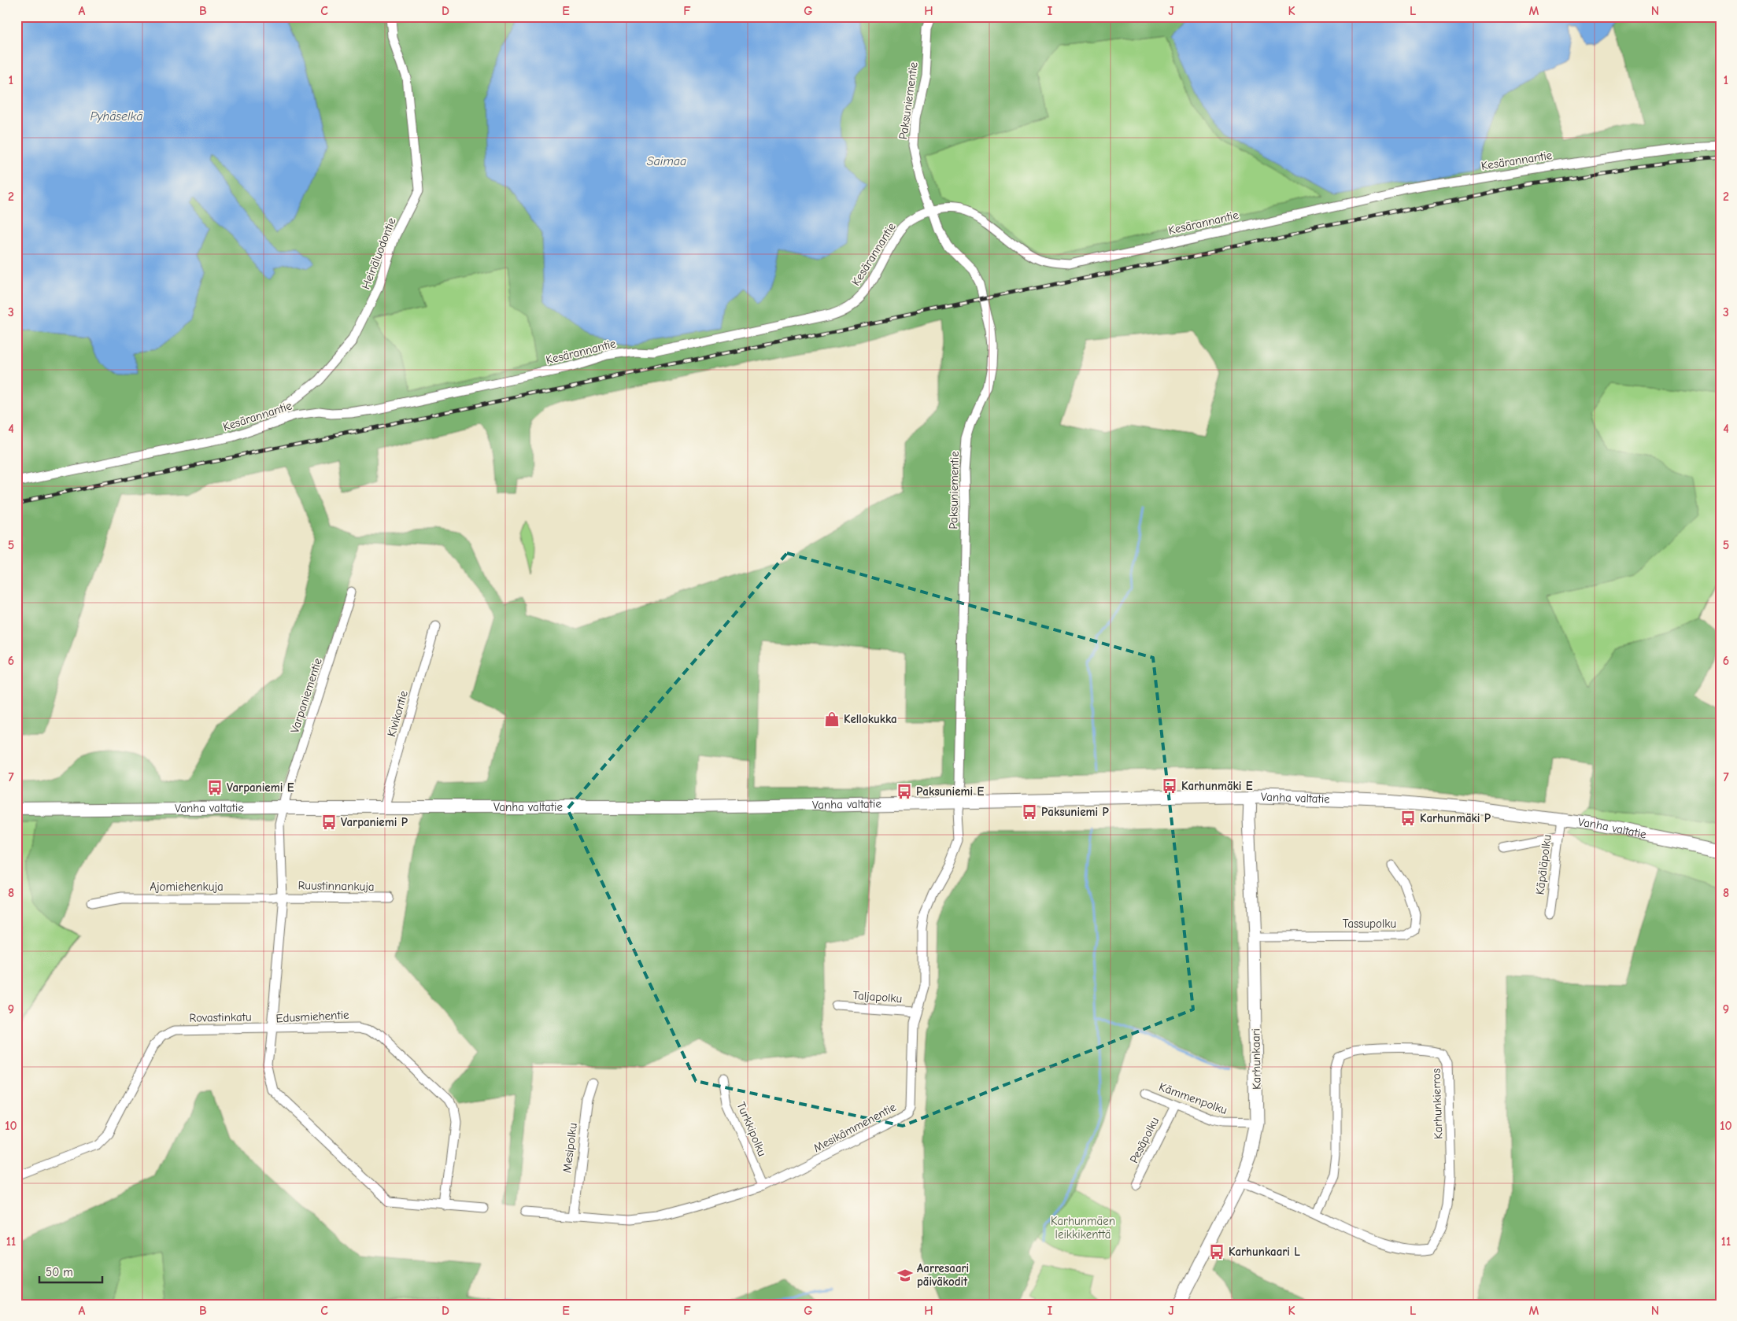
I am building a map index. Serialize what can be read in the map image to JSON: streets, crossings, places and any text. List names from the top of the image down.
{
  "streets": {
    "main road": ["Vanha valtatie"],
    "street": [
      "Paksuniementie",
      "Kesärannantie",
      "Heinäluodontie",
      "Varpaniementie",
      "Kivikontie",
      "Käpäläpolku",
      "Ruustinnankuja",
      "Ajomiehenkuja",
      "Tassupolku",
      "Taljapolku",
      "Edusmiehentie",
      "Rovastinkatu",
      "Karhunkaari",
      "Kämmenpolku",
      "Karhunkierros",
      "Mesikämmenentie",
      "Turkkipolku",
      "Pesäpolku",
      "Mesipolku"
    ]
  },
  "crossings": [
    ["Paksuniementie", "Kesärannantie"],
    ["Paksuniementie", "Vanha valtatie"],
    ["Paksuniementie", "Mesikämmenentie"],
    ["Kesärannantie", "Heinäluodontie"],
    ["Varpaniementie", "Vanha valtatie"],
    ["Kivikontie", "Vanha valtatie"],
    ["Vanha valtatie", "Käpäläpolku"],
    ["Vanha valtatie", "Karhunkaari"],
    ["Vanha valtatie", "Mesikämmenentie"],
    ["Ruustinnankuja", "Ajomiehenkuja"],
    ["Tassupolku", "Karhunkaari"],
    ["Taljapolku", "Mesikämmenentie"],
    ["Edusmiehentie", "Rovastinkatu"],
    ["Karhunkaari", "Kämmenpolku"],
    ["Karhunkaari", "Karhunkierros"],
    ["Kämmenpolku", "Pesäpolku"],
    ["Mesikämmenentie", "Turkkipolku"],
    ["Mesikämmenentie", "Mesipolku"]
  ],
  "water": ["Pyhäselkä", "Saimaa"],
  "parks": ["Karhunmäen leikkikenttä"],
  "places": {
    "shop": ["Kellokukka"],
    "bus stop": [
      "Karhunmäki E",
      "Varpaniemi E",
      "Paksuniemi E",
      "Paksuniemi P",
      "Karhunmäki P",
      "Varpaniemi P",
      "Karhunkaari L"
    ],
    "school or university": ["Aarresaari päiväkodit"]
  },
  "scale_bar": "50 m",
  "grid": {
    "columns": [
      "A",
      "B",
      "C",
      "D",
      "E",
      "F",
      "G",
      "H",
      "I",
      "J",
      "K",
      "L",
      "M",
      "N"
    ],
    "rows": [
      "1",
      "2",
      "3",
      "4",
      "5",
      "6",
      "7",
      "8",
      "9",
      "10",
      "11"
    ]
  }
}
